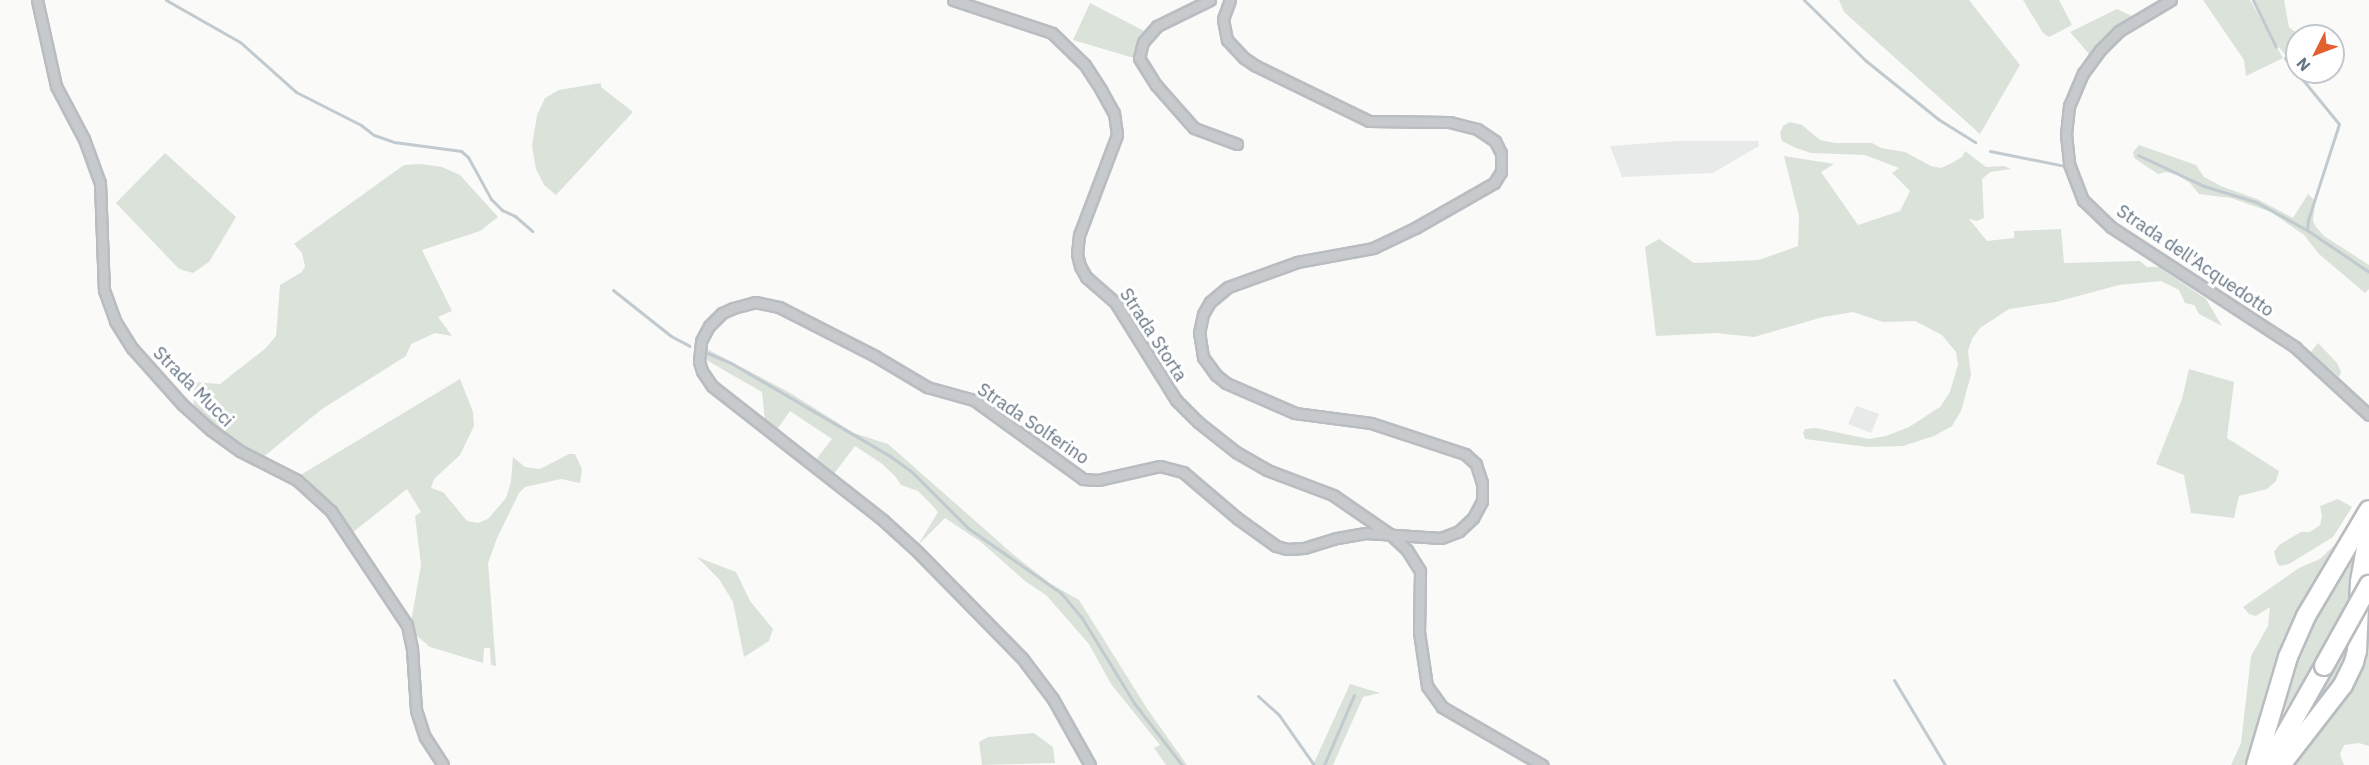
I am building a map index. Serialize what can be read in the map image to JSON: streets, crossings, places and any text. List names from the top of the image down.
{
  "streets": {
    "street": [
      "Strada dell'Acquedotto",
      "Strada Storta",
      "Strada Mucci",
      "Strada Solferino"
    ]
  },
  "crossings": [
    ["Strada Storta", "Strada Solferino"]
  ],
  "north": "bottom left"
}
